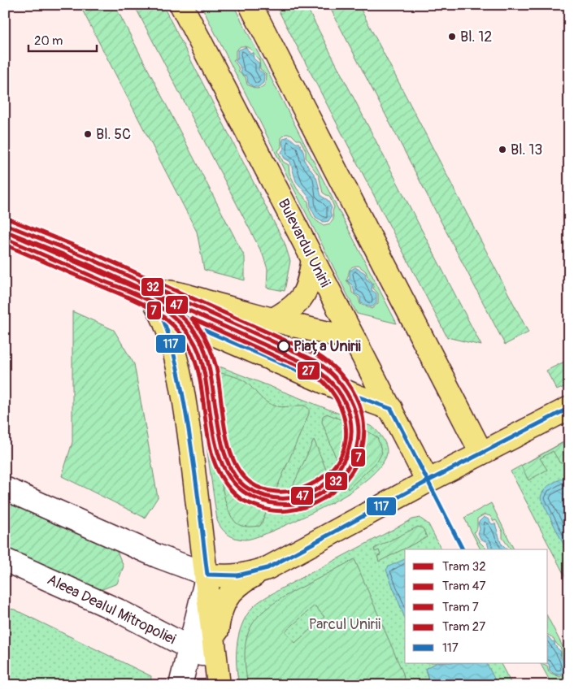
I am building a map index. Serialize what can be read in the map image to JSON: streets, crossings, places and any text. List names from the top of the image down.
{
  "streets": {
    "main road": ["Bulevardul Unirii"],
    "street": ["Aleea Dealul Mitropoliei"]
  },
  "parks": ["Parcul Unirii"],
  "places": [
    "Bl. 12",
    "Bl. 5C",
    "Bl. 13",
    "Piața Unirii"
  ],
  "lines": [
    "tram line 7",
    "tram line 32",
    "transit line 117",
    "tram line 47",
    "tram line 27"
  ],
  "legend": [
    "Tram 32",
    "Tram 47",
    "Tram 7",
    "Tram 27",
    "117"
  ],
  "scale_bar": "20 m"
}
